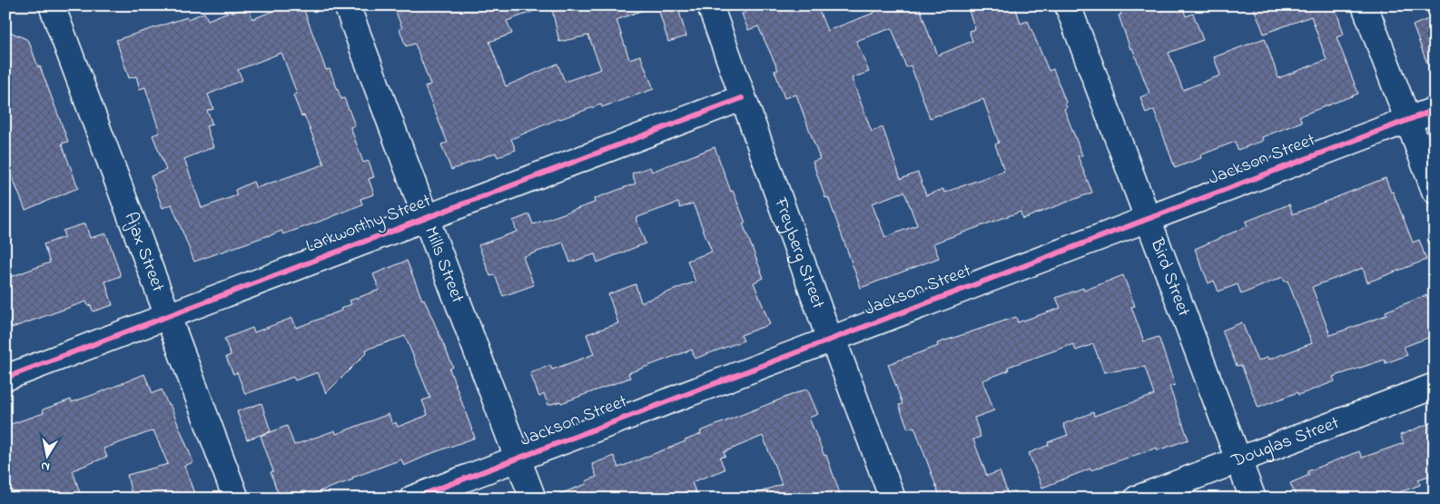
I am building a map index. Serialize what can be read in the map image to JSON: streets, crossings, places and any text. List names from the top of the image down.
{
  "streets": {
    "street": [
      "Jackson Street",
      "Larkworthy Street",
      "Ajax Street",
      "Freyberg Street",
      "Mills Street",
      "Bird Street",
      "Douglas Street"
    ]
  },
  "crossings": [
    ["Jackson Street", "Freyberg Street"],
    ["Jackson Street", "Mills Street"],
    ["Jackson Street", "Bird Street"],
    ["Larkworthy Street", "Ajax Street"],
    ["Larkworthy Street", "Freyberg Street"],
    ["Larkworthy Street", "Mills Street"],
    ["Bird Street", "Douglas Street"]
  ],
  "north": "bottom"
}
